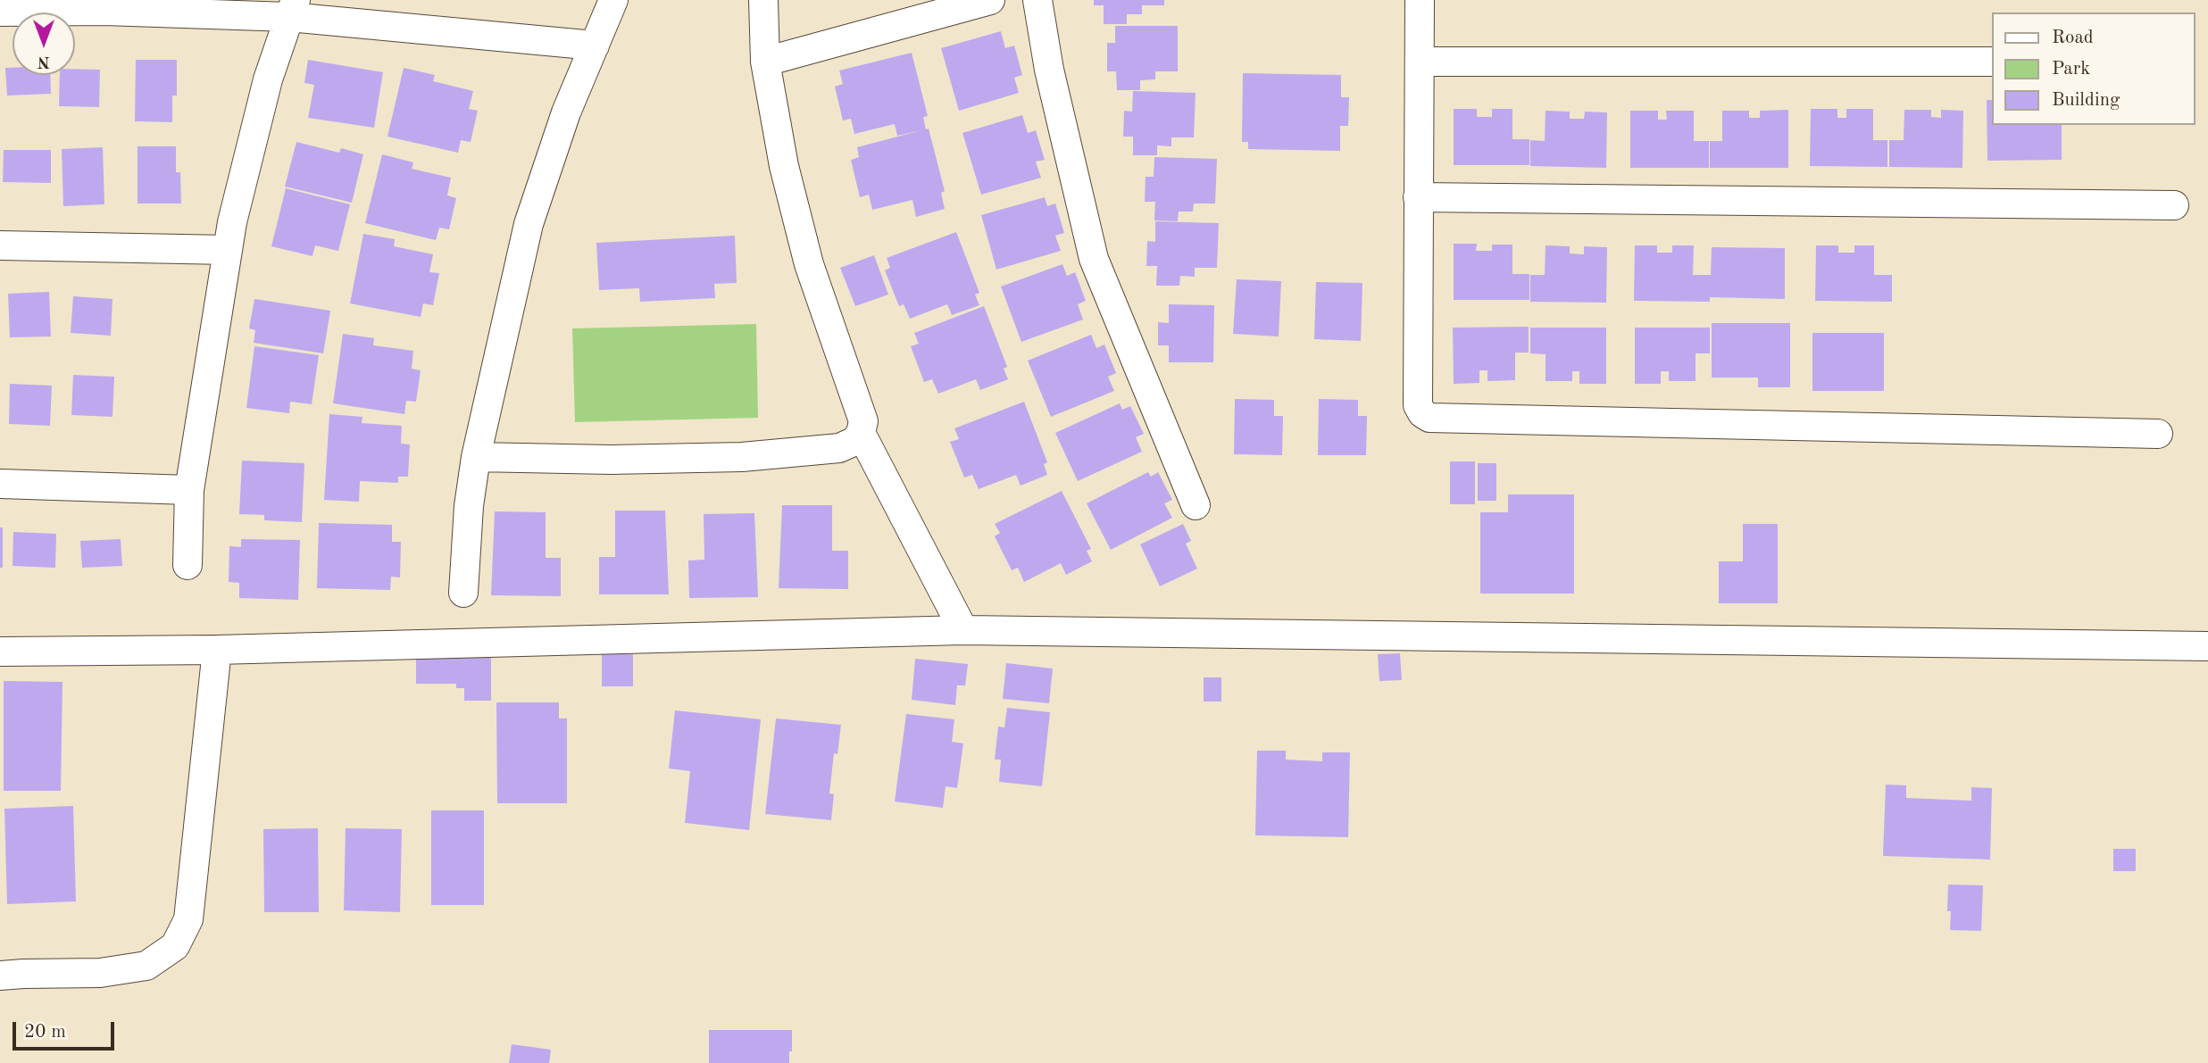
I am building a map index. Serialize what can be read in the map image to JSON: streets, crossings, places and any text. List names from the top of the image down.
{
  "legend": ["Road", "Park", "Building"],
  "scale_bar": "20 m",
  "north": "bottom"
}
